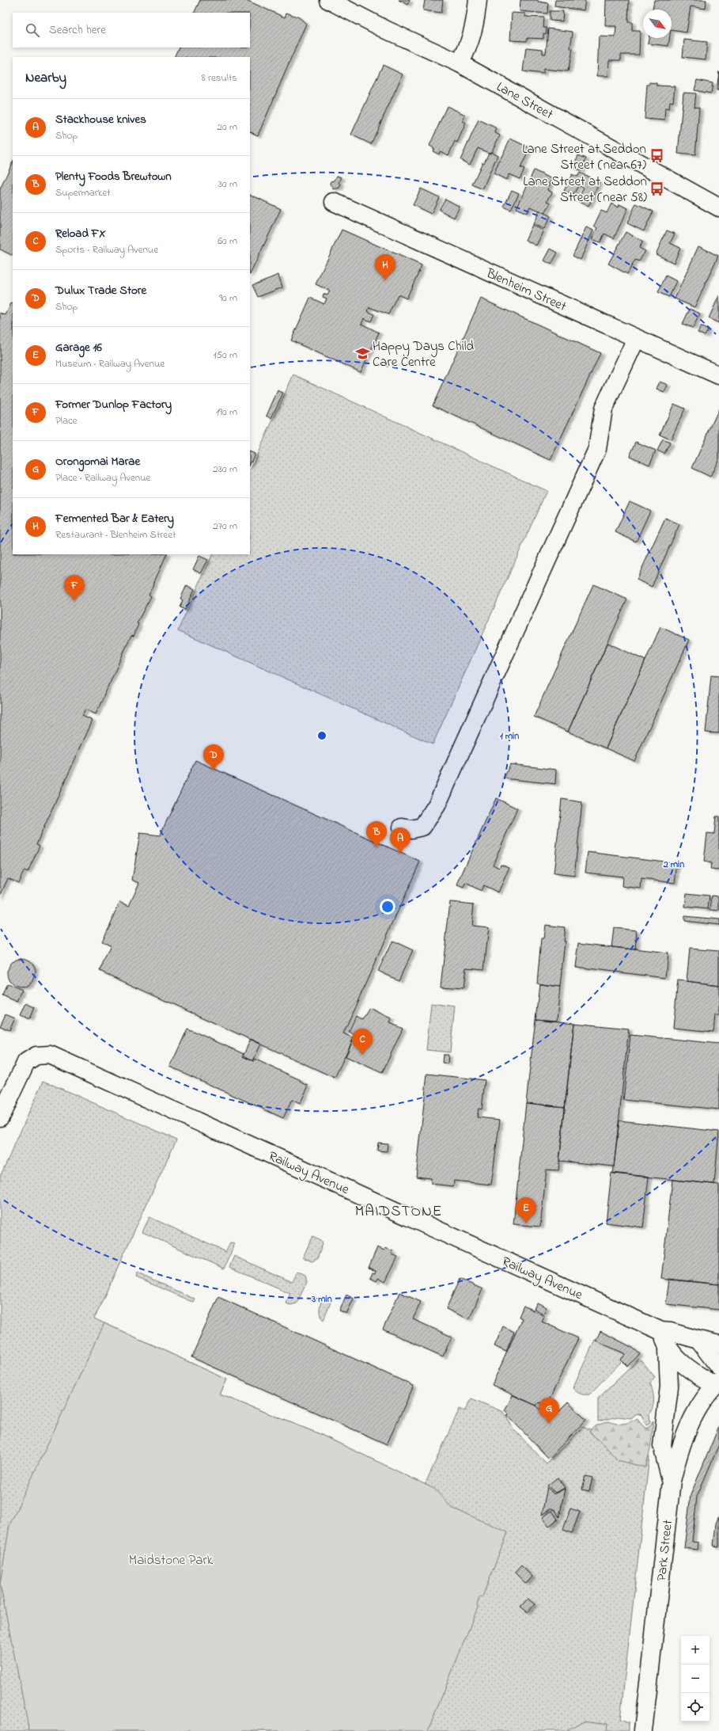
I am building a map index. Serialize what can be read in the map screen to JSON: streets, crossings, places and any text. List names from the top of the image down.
{
  "streets": {
    "street": [
      "Lane Street",
      "Blenheim Street",
      "Railway Avenue",
      "Park Street"
    ]
  },
  "districts": ["MAIDSTONE"],
  "parks": ["Maidstone Park"],
  "places": {
    "bus stop": ["Lane Street at Seddon Street (near 67)", "Lane Street at Seddon Street (near 58)"],
    "school or university": ["Happy Days Child Care Centre"]
  },
  "north": "bottom right",
  "page": {
    "search": "Search here",
    "heading": ["Nearby", "8 results"],
    "list": [
      {
        "mark": "A",
        "name": "Stackhouse knives",
        "note": "Shop",
        "value": "20 m"
      },
      {
        "mark": "B",
        "name": "Plenty Foods Brewtown",
        "note": "Supermarket",
        "value": "30 m"
      },
      {
        "mark": "C",
        "name": "Reload FX",
        "note": "Sports · Railway Avenue",
        "value": "60 m"
      },
      {
        "mark": "D",
        "name": "Dulux Trade Store",
        "note": "Shop",
        "value": "90 m"
      },
      {
        "mark": "E",
        "name": "Garage 16",
        "note": "Museum · Railway Avenue",
        "value": "150 m"
      },
      {
        "mark": "F",
        "name": "Former Dunlop Factory",
        "note": "Place",
        "value": "190 m"
      },
      {
        "mark": "G",
        "name": "Orongomai Marae",
        "note": "Place · Railway Avenue",
        "value": "230 m"
      },
      {
        "mark": "H",
        "name": "Fermented Bar & Eatery",
        "note": "Restaurant · Blenheim Street",
        "value": "270 m"
      }
    ],
    "pins": [
      "H",
      "F",
      "D",
      "B",
      "A",
      "C",
      "E",
      "G"
    ],
    "map_buttons": ["+", "−"]
  },
  "rings": ["1 min", "2 min", "3 min"]
}
